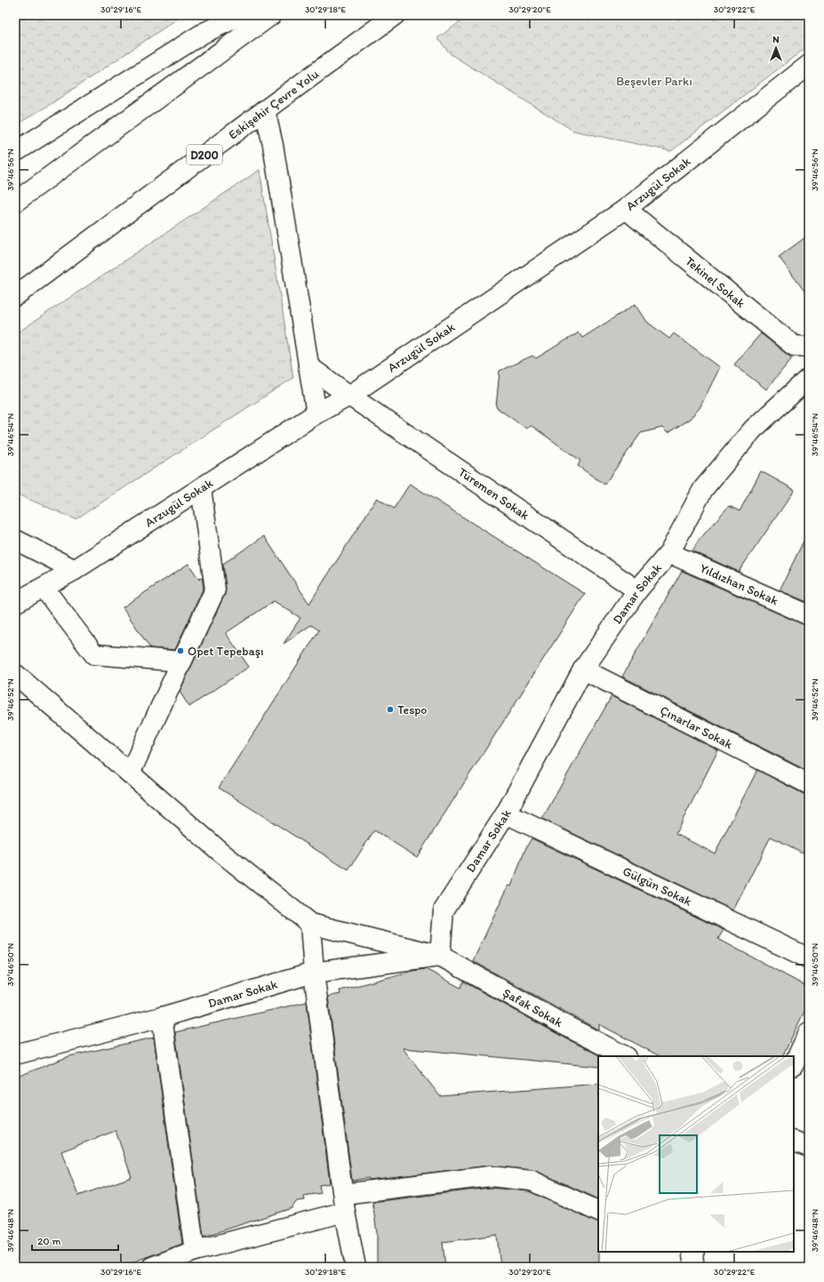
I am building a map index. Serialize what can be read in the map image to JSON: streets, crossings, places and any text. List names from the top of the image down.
{
  "streets": {
    "main road": [
      "Eskişehir Çevre Yolu",
      "D200",
      "Arzugül Sokak",
      "Tekinel Sokak",
      "Türemen Sokak",
      "Yıldızhan Sokak",
      "Damar Sokak",
      "Çınarlar Sokak",
      "Gülgün Sokak",
      "Şafak Sokak"
    ]
  },
  "crossings": [
    ["Arzugül Sokak", "Tekinel Sokak"],
    ["Arzugül Sokak", "Türemen Sokak"],
    ["Türemen Sokak", "Damar Sokak"],
    ["Yıldızhan Sokak", "Damar Sokak"],
    ["Damar Sokak", "Çınarlar Sokak"],
    ["Damar Sokak", "Gülgün Sokak"],
    ["Damar Sokak", "Şafak Sokak"]
  ],
  "parks": ["Beşevler Parkı"],
  "places": ["Opet Tepebaşı", "Tespo"],
  "scale_bar": "20 m",
  "north": "top",
  "coordinates": [
    "30°29'16\"E",
    "30°29'18\"E",
    "30°29'20\"E",
    "30°29'22\"E",
    "39°46'56\"N",
    "39°46'54\"N",
    "39°46'52\"N",
    "39°46'50\"N",
    "39°46'48\"N"
  ]
}
